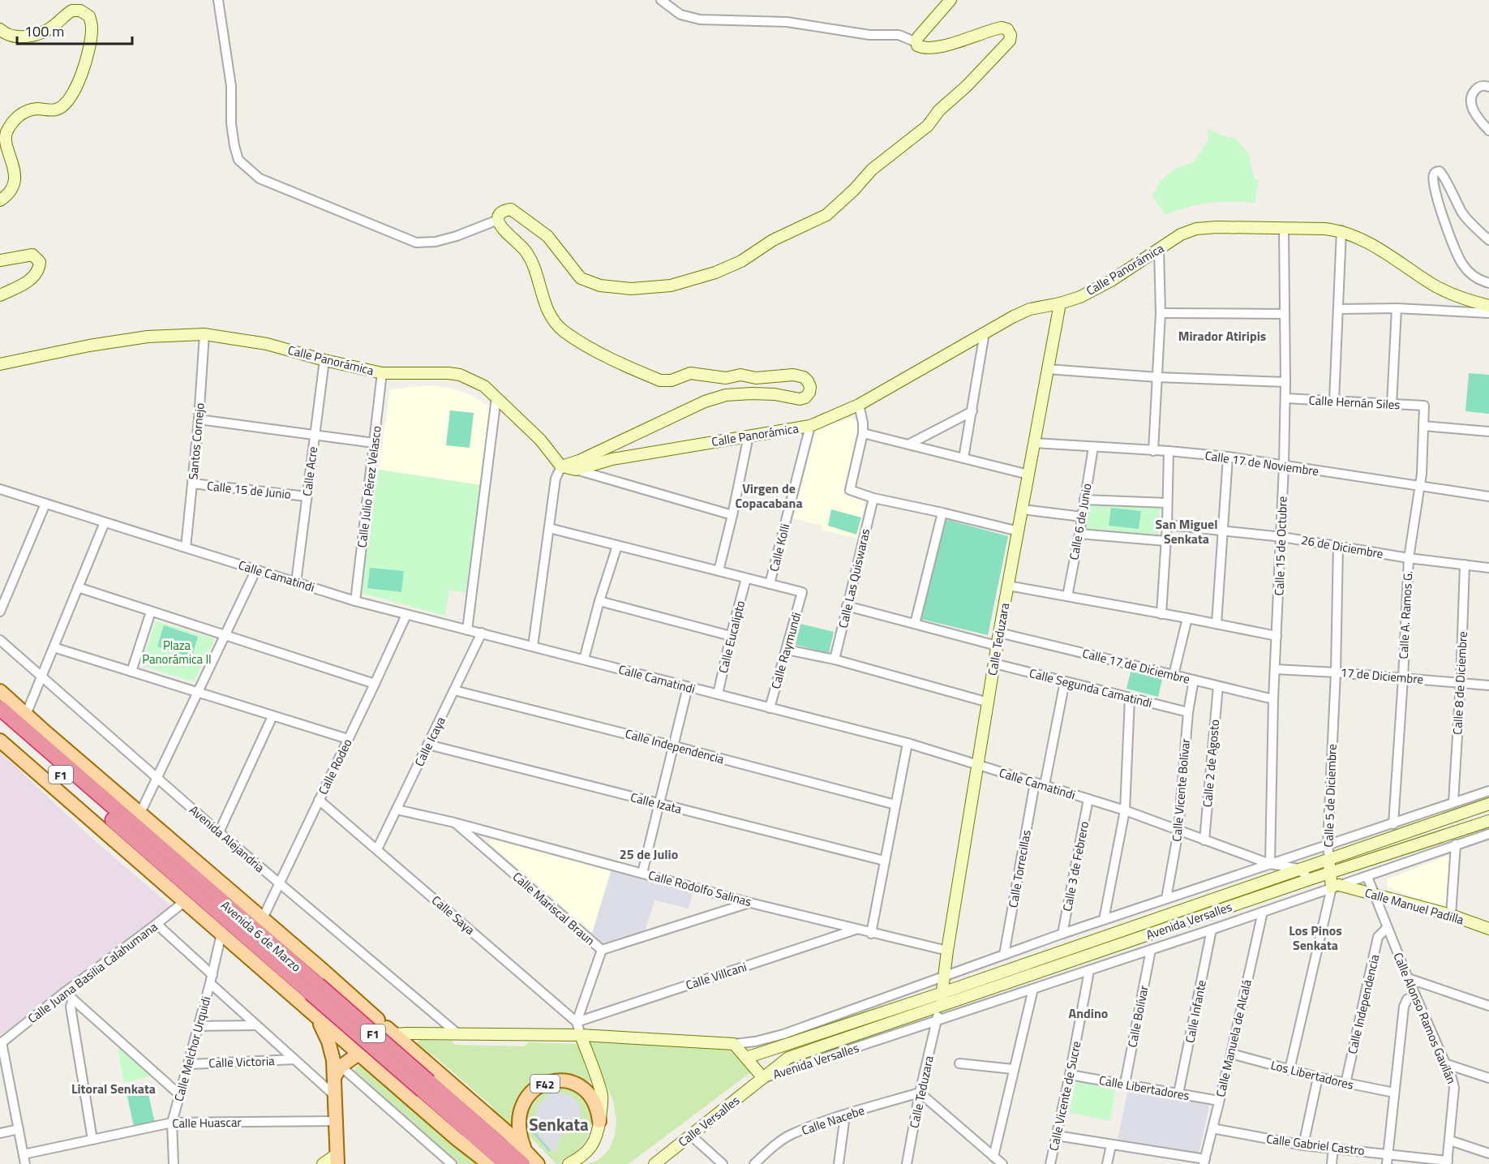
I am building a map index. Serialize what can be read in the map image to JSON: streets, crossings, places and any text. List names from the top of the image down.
{
  "streets": {
    "highway": ["F1", "Avenida 6 de Marzo"],
    "main road": ["F42"],
    "street": [
      "Calle Panorámica",
      "Calle Hernán Siles",
      "Santos Cornejo",
      "Calle 17 de Noviembre",
      "Calle Acre",
      "Calle Julio Pérez Velasco",
      "Calle 15 de Junio",
      "Calle 6 de Junio",
      "Calle 15 de Octubre",
      "26 de Diciembre",
      "Calle Kolli",
      "Calle Camatindi",
      "Calle Las Quiswaras",
      "Calle A. Ramos G.",
      "Calle Eucalipto",
      "Calle Teduzara",
      "Calle Raymundi",
      "Calle 17 de Diciembre",
      "17 de Diciembre",
      "Calle 8 de Diciembre",
      "Calle Segunda Camatindi",
      "Calle Icaya",
      "Calle Independencia",
      "Calle 2 de Agosto",
      "Calle Rodeo",
      "Calle Vicente Bolívar",
      "Calle 5 de Diciembre",
      "Calle Izata",
      "Avenida Alejandria",
      "Calle 3 de Febrero",
      "Calle Torrecillas",
      "Calle Rodolfo Salinas",
      "Calle Manuel Padilla",
      "Calle Mariscal Braun",
      "Calle Saya",
      "Avenida Versalles",
      "Calle Juana Basilia Calahumana",
      "Calle Villcani",
      "Calle Infante",
      "Calle Bolívar",
      "Calle Alonso Ramos Gavilán",
      "Calle Manuela de Alcalá",
      "Calle Melchor Urquidi",
      "Calle Victoria",
      "Los Libertadores",
      "Calle Libertadores",
      "Calle Vicente de Sucre",
      "Calle Nacebe",
      "Calle Versalles",
      "Calle Huascar",
      "Calle Gabriel Castro"
    ]
  },
  "crossings": [
    ["Calle Panorámica", "Santos Cornejo"],
    ["Calle Panorámica", "Calle Acre"],
    ["Calle Panorámica", "Calle Julio Pérez Velasco"],
    ["Calle Panorámica", "Calle 15 de Octubre"],
    ["Calle Panorámica", "Calle Kolli"],
    ["Calle Panorámica", "Calle Teduzara"],
    ["Calle Hernán Siles", "Calle 15 de Octubre"],
    ["Calle Hernán Siles", "Calle A. Ramos G."],
    ["Santos Cornejo", "Calle 15 de Junio"],
    ["Santos Cornejo", "Calle Camatindi"],
    ["Calle 17 de Noviembre", "Calle 6 de Junio"],
    ["Calle 17 de Noviembre", "Calle 15 de Octubre"],
    ["Calle 17 de Noviembre", "Calle A. Ramos G."],
    ["Calle 17 de Noviembre", "Calle Teduzara"],
    ["Calle Acre", "Calle 15 de Junio"],
    ["Calle Acre", "Calle Camatindi"],
    ["Calle Julio Pérez Velasco", "Calle Camatindi"],
    ["Calle 15 de Octubre", "26 de Diciembre"],
    ["Calle 15 de Octubre", "Calle Camatindi"],
    ["Calle 15 de Octubre", "Calle 17 de Diciembre"],
    ["Calle 15 de Octubre", "17 de Diciembre"],
    ["26 de Diciembre", "Calle A. Ramos G."],
    ["26 de Diciembre", "Calle 8 de Diciembre"],
    ["26 de Diciembre", "Calle 5 de Diciembre"],
    ["Calle Kolli", "Calle Raymundi"],
    ["Calle Camatindi", "Calle Eucalipto"],
    ["Calle Camatindi", "Calle Teduzara"],
    ["Calle Camatindi", "Calle Raymundi"],
    ["Calle Camatindi", "Calle Icaya"],
    ["Calle Camatindi", "Calle 2 de Agosto"],
    ["Calle Camatindi", "Calle Rodeo"],
    ["Calle Camatindi", "Calle Vicente Bolívar"],
    ["Calle Camatindi", "Calle 3 de Febrero"],
    ["Calle Camatindi", "Calle Torrecillas"],
    ["Calle Camatindi", "Avenida Versalles"],
    ["Calle A. Ramos G.", "17 de Diciembre"],
    ["Calle Teduzara", "Calle 17 de Diciembre"],
    ["Calle Teduzara", "Calle Segunda Camatindi"],
    ["Calle Teduzara", "Calle Rodolfo Salinas"],
    ["Calle Teduzara", "Avenida Versalles"],
    ["Calle Teduzara", "Calle Nacebe"],
    ["Calle 17 de Diciembre", "Calle 2 de Agosto"],
    ["Calle 17 de Diciembre", "Calle Vicente Bolívar"],
    ["17 de Diciembre", "Calle 8 de Diciembre"],
    ["17 de Diciembre", "Calle 5 de Diciembre"],
    ["Calle Segunda Camatindi", "Calle Vicente Bolívar"],
    ["Calle Icaya", "Calle Independencia"],
    ["Calle Icaya", "Calle Izata"],
    ["Calle Icaya", "Calle Rodolfo Salinas"],
    ["Calle Icaya", "Calle Saya"],
    ["Calle Independencia", "Calle Alonso Ramos Gavilán"],
    ["Calle Independencia", "Los Libertadores"],
    ["Calle Rodeo", "Avenida Alejandria"],
    ["Calle Rodeo", "Calle Saya"],
    ["Calle Rodeo", "Avenida 6 de Marzo"],
    ["Calle 5 de Diciembre", "Calle Manuel Padilla"],
    ["Calle 5 de Diciembre", "Avenida Versalles"],
    ["Calle 5 de Diciembre", "Los Libertadores"],
    ["Calle Rodolfo Salinas", "Calle Mariscal Braun"],
    ["Calle Rodolfo Salinas", "Calle Villcani"],
    ["Calle Manuel Padilla", "Avenida Versalles"],
    ["Calle Manuel Padilla", "Calle Alonso Ramos Gavilán"],
    ["Calle Saya", "Calle Villcani"],
    ["Avenida Versalles", "Calle Infante"],
    ["Avenida Versalles", "Calle Bolívar"],
    ["Avenida Versalles", "Calle Alonso Ramos Gavilán"],
    ["Avenida Versalles", "Calle Manuela de Alcalá"],
    ["Avenida Versalles", "Calle Vicente de Sucre"],
    ["Avenida Versalles", "Calle Versalles"],
    ["Avenida 6 de Marzo", "Calle Juana Basilia Calahumana"],
    ["Avenida 6 de Marzo", "Calle Melchor Urquidi"],
    ["Avenida 6 de Marzo", "F42"],
    ["Calle Infante", "Calle Libertadores"],
    ["Calle Bolívar", "Calle Libertadores"],
    ["Calle Alonso Ramos Gavilán", "Calle Gabriel Castro"],
    ["Calle Manuela de Alcalá", "Los Libertadores"],
    ["Calle Manuela de Alcalá", "Calle Libertadores"],
    ["Calle Manuela de Alcalá", "Calle Gabriel Castro"],
    ["Calle Melchor Urquidi", "Calle Victoria"],
    ["Calle Melchor Urquidi", "Calle Huascar"],
    ["Calle Libertadores", "Calle Vicente de Sucre"]
  ],
  "districts": [
    "Mirador Atiripis",
    "Virgen de Copacabana",
    "San Miguel Senkata",
    "25 de Julio",
    "Los Pinos Senkata",
    "Andino",
    "Litoral Senkata",
    "Senkata"
  ],
  "parks": ["Plaza Panorámica II"],
  "scale_bar": "100 m"
}
